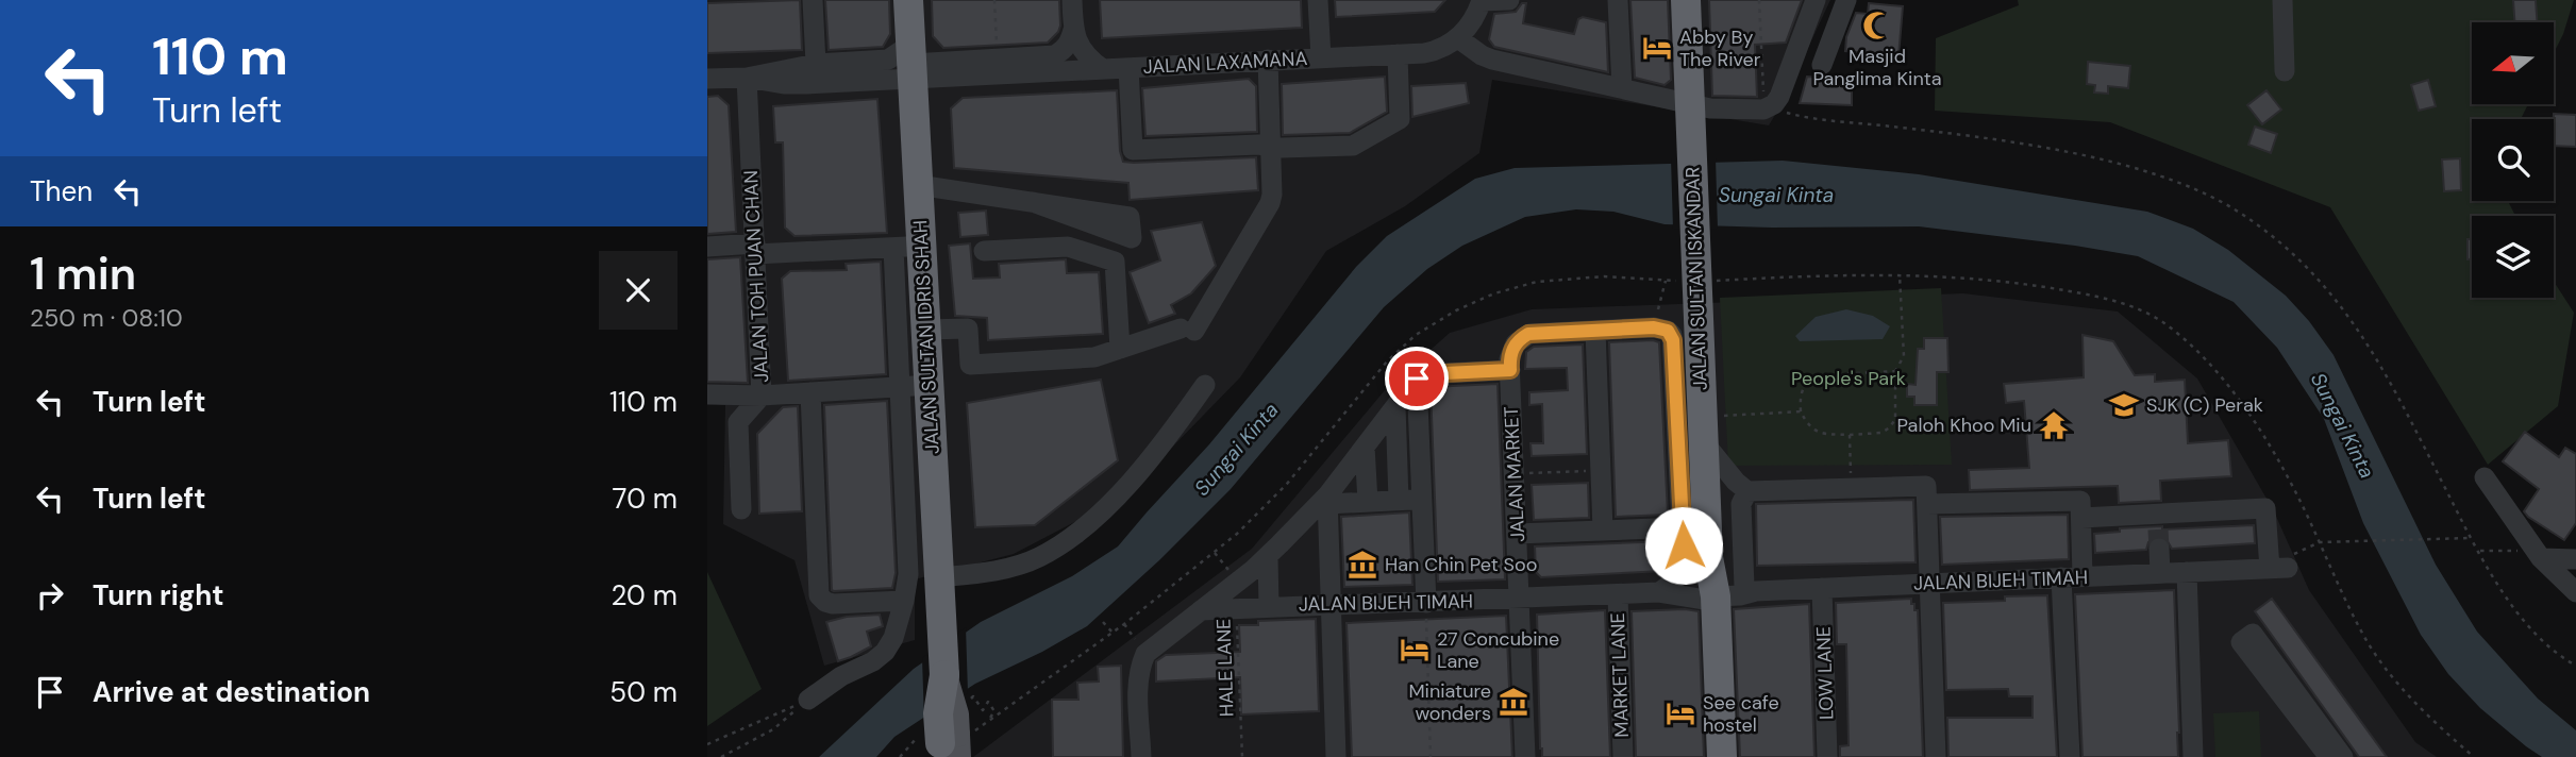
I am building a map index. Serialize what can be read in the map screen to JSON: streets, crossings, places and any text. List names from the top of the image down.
{
  "streets": {
    "highway": ["JALAN SULTAN ISKANDAR", "JALAN SULTAN IDRIS SHAH"],
    "street": [
      "JALAN LAXAMANA",
      "JALAN TOH PUAN CHAN",
      "JALAN MARKET",
      "JALAN BIJEH TIMAH",
      "LOW LANE",
      "MARKET LANE"
    ],
    "path": ["HALE LANE"]
  },
  "crossings": [
    ["JALAN LAXAMANA", "JALAN TOH PUAN CHAN"],
    ["JALAN LAXAMANA", "JALAN SULTAN IDRIS SHAH"],
    ["JALAN TOH PUAN CHAN", "JALAN SULTAN IDRIS SHAH"],
    ["JALAN SULTAN ISKANDAR", "JALAN BIJEH TIMAH"],
    ["JALAN MARKET", "JALAN BIJEH TIMAH"],
    ["JALAN BIJEH TIMAH", "HALE LANE"],
    ["JALAN BIJEH TIMAH", "LOW LANE"],
    ["JALAN BIJEH TIMAH", "MARKET LANE"]
  ],
  "water": ["Sungai Kinta"],
  "parks": ["People's Park"],
  "places": {
    "mosque": ["Masjid Panglima Kinta"],
    "hotel": ["Abby By The River", "27 Concubine Lane", "See cafe hostel"],
    "school or university": ["SJK (C) Perak"],
    "temple": ["Paloh Khoo Miu"],
    "museum": ["Han Chin Pet Soo", "Miniature wonders"]
  },
  "north": "left",
  "page": {
    "turn": ["110 m", "Turn left"],
    "then": "Then",
    "heading": ["1 min", "250 m · 08:10"],
    "list": [
      {
        "name": "Turn left",
        "value": "110 m"
      },
      {
        "name": "Turn left",
        "value": "70 m"
      },
      {
        "name": "Turn right",
        "value": "20 m"
      },
      {
        "name": "Arrive at destination",
        "value": "50 m"
      }
    ]
  }
}
